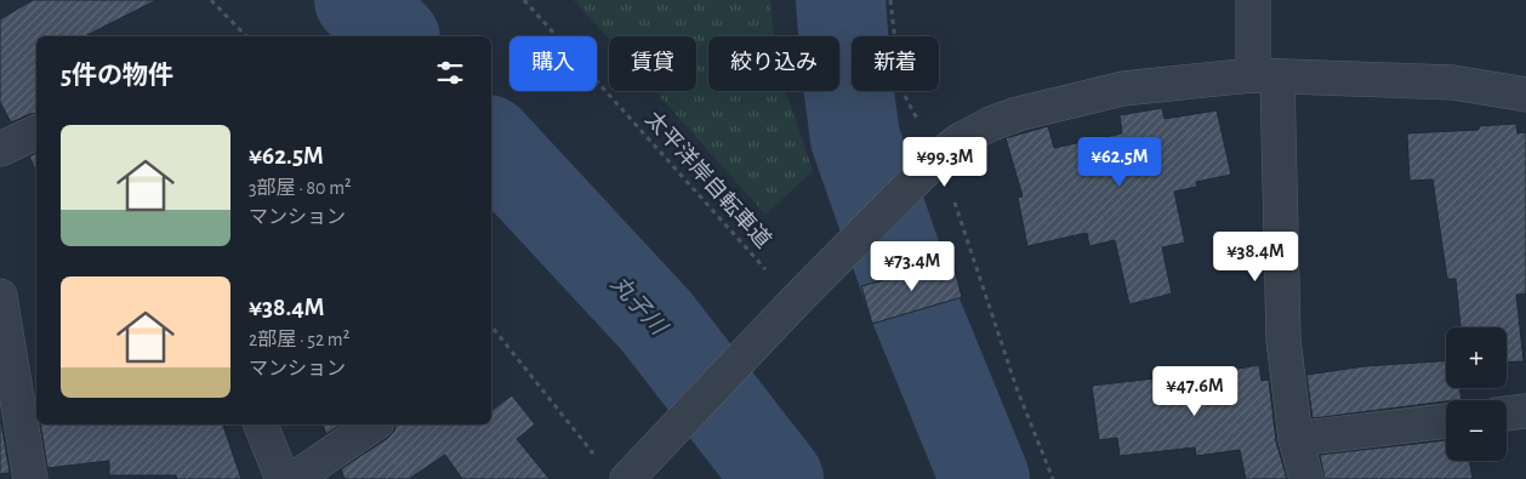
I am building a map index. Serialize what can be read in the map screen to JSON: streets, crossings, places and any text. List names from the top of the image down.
{
  "streets": {
    "path": ["太平洋岸自転車道"]
  },
  "water": ["丸子川"],
  "page": {
    "chip": [
      "購入",
      "賃貸",
      "絞り込み",
      "新着"
    ],
    "heading": "5件の物件",
    "list": [
      {
        "name": "¥62.5M",
        "note": "3部屋 · 80 m² · マンション"
      },
      {
        "name": "¥38.4M",
        "note": "2部屋 · 52 m² · マンション"
      }
    ],
    "price": [
      "¥99.3M",
      "¥62.5M",
      "¥38.4M",
      "¥73.4M",
      "¥47.6M"
    ],
    "map_buttons": ["+", "−"]
  }
}
